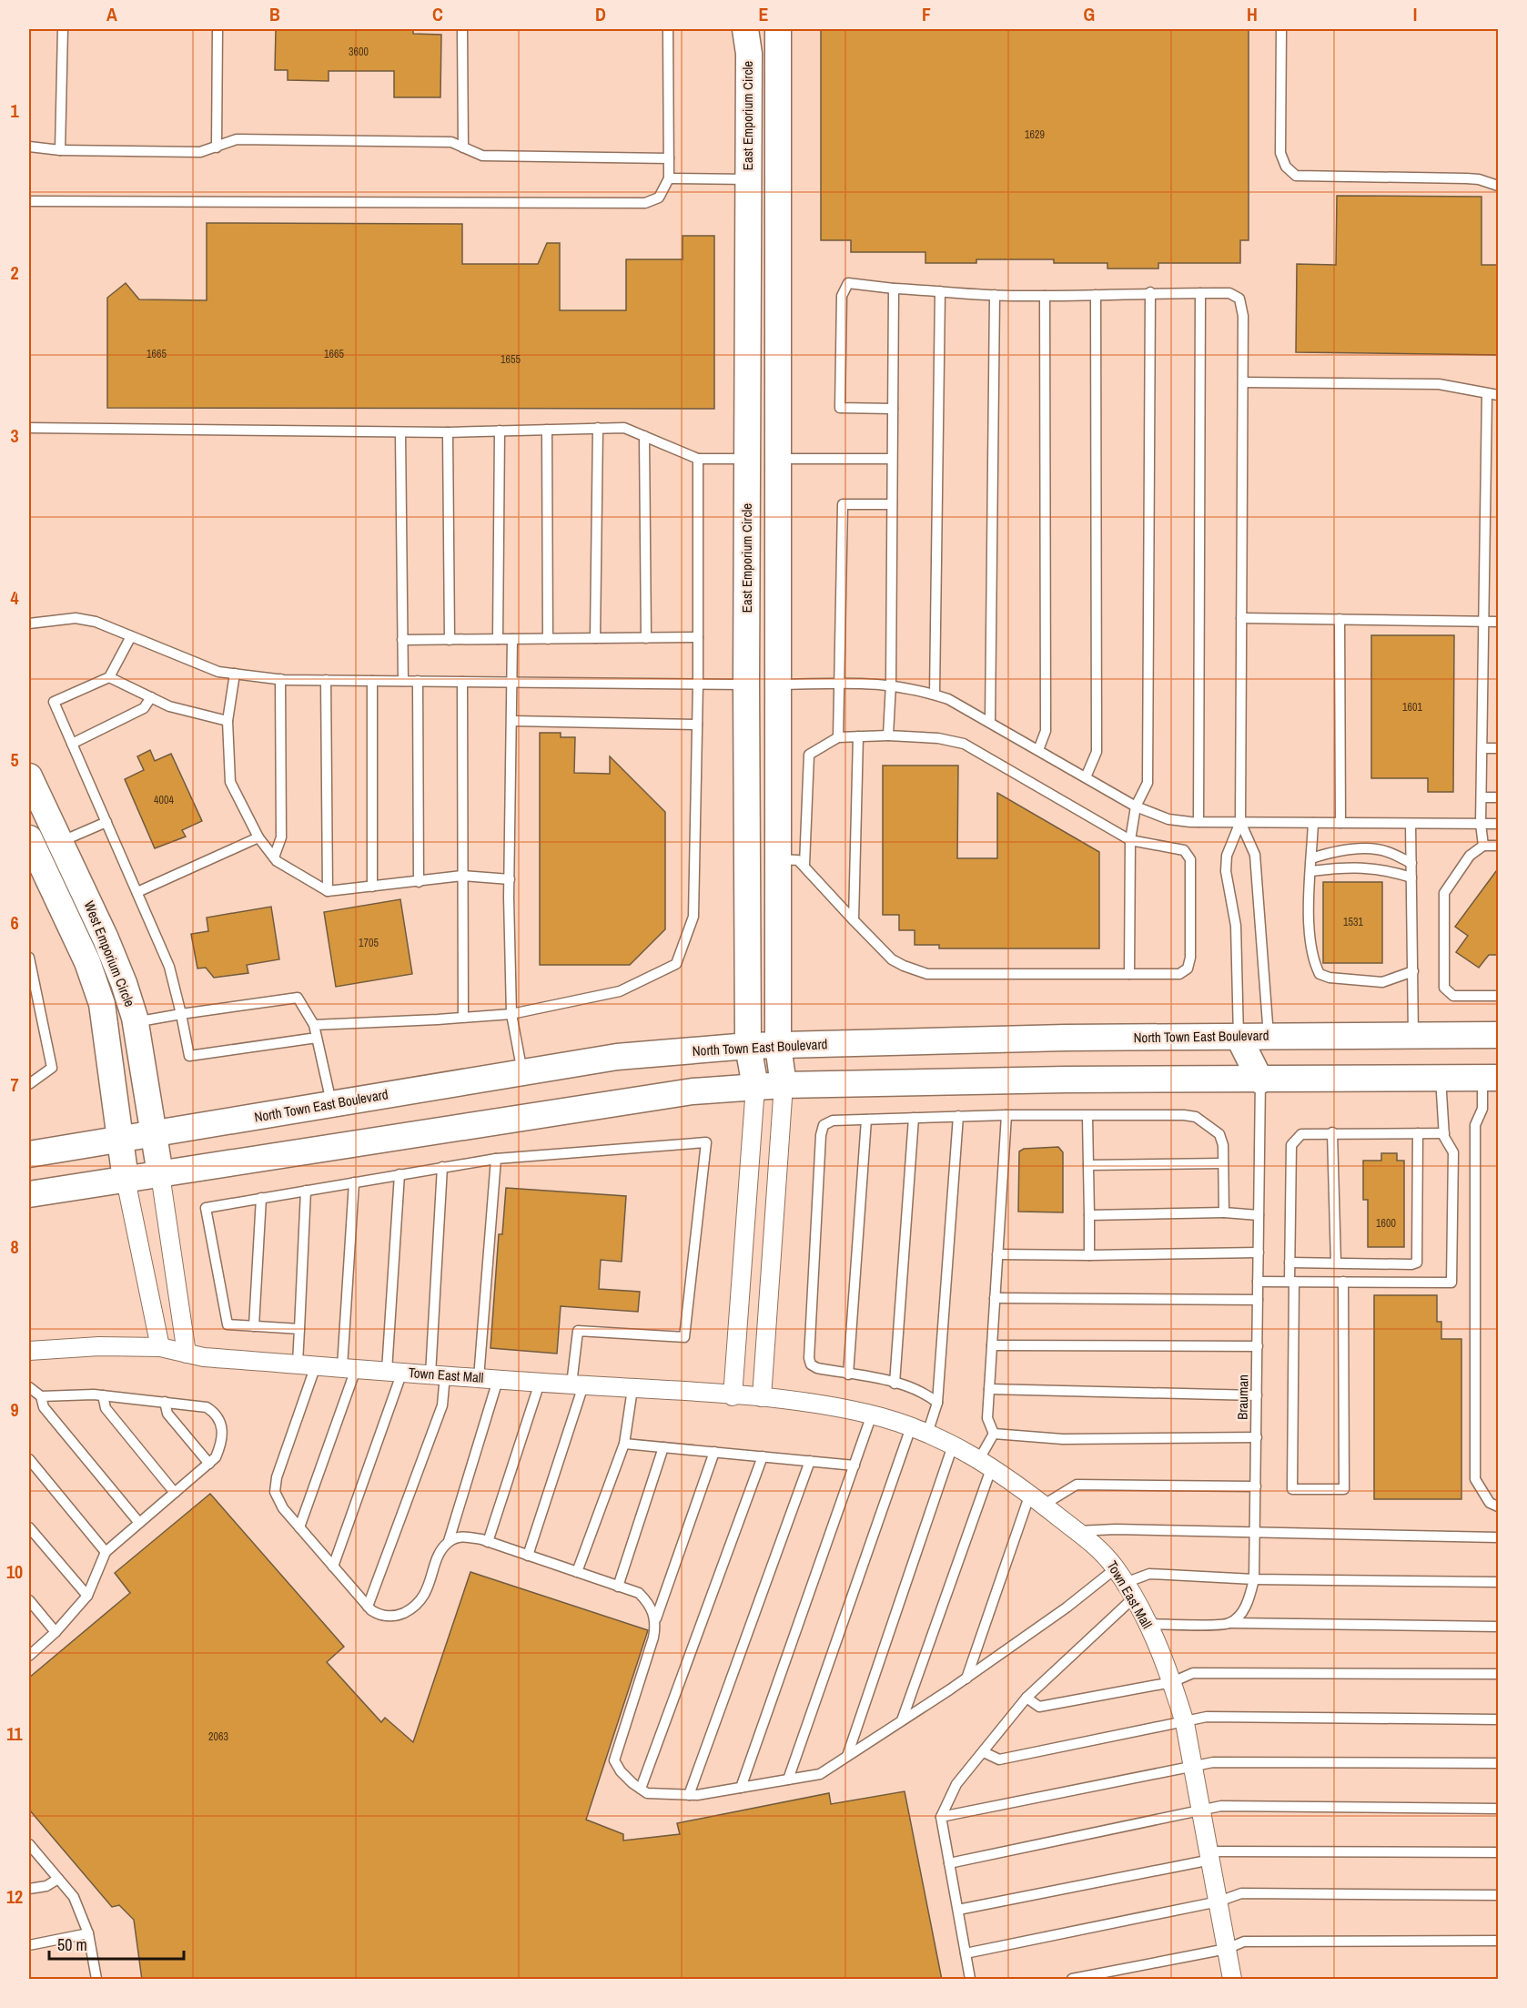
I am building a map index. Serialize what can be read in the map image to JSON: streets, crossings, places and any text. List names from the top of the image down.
{
  "streets": {
    "main road": ["East Emporium Circle", "West Emporium Circle", "North Town East Boulevard"],
    "street": ["Town East Mall"],
    "lane": ["Brauman"]
  },
  "crossings": [
    ["East Emporium Circle", "North Town East Boulevard"],
    ["West Emporium Circle", "North Town East Boulevard"]
  ],
  "house_numbers": [
    "3600",
    "1629",
    "1665",
    "1665",
    "1655",
    "1601",
    "4004",
    "1531",
    "1705",
    "1600",
    "2063"
  ],
  "scale_bar": "50 m",
  "grid": {
    "columns": [
      "A",
      "B",
      "C",
      "D",
      "E",
      "F",
      "G",
      "H",
      "I"
    ],
    "rows": [
      "1",
      "2",
      "3",
      "4",
      "5",
      "6",
      "7",
      "8",
      "9",
      "10",
      "11",
      "12"
    ]
  }
}
